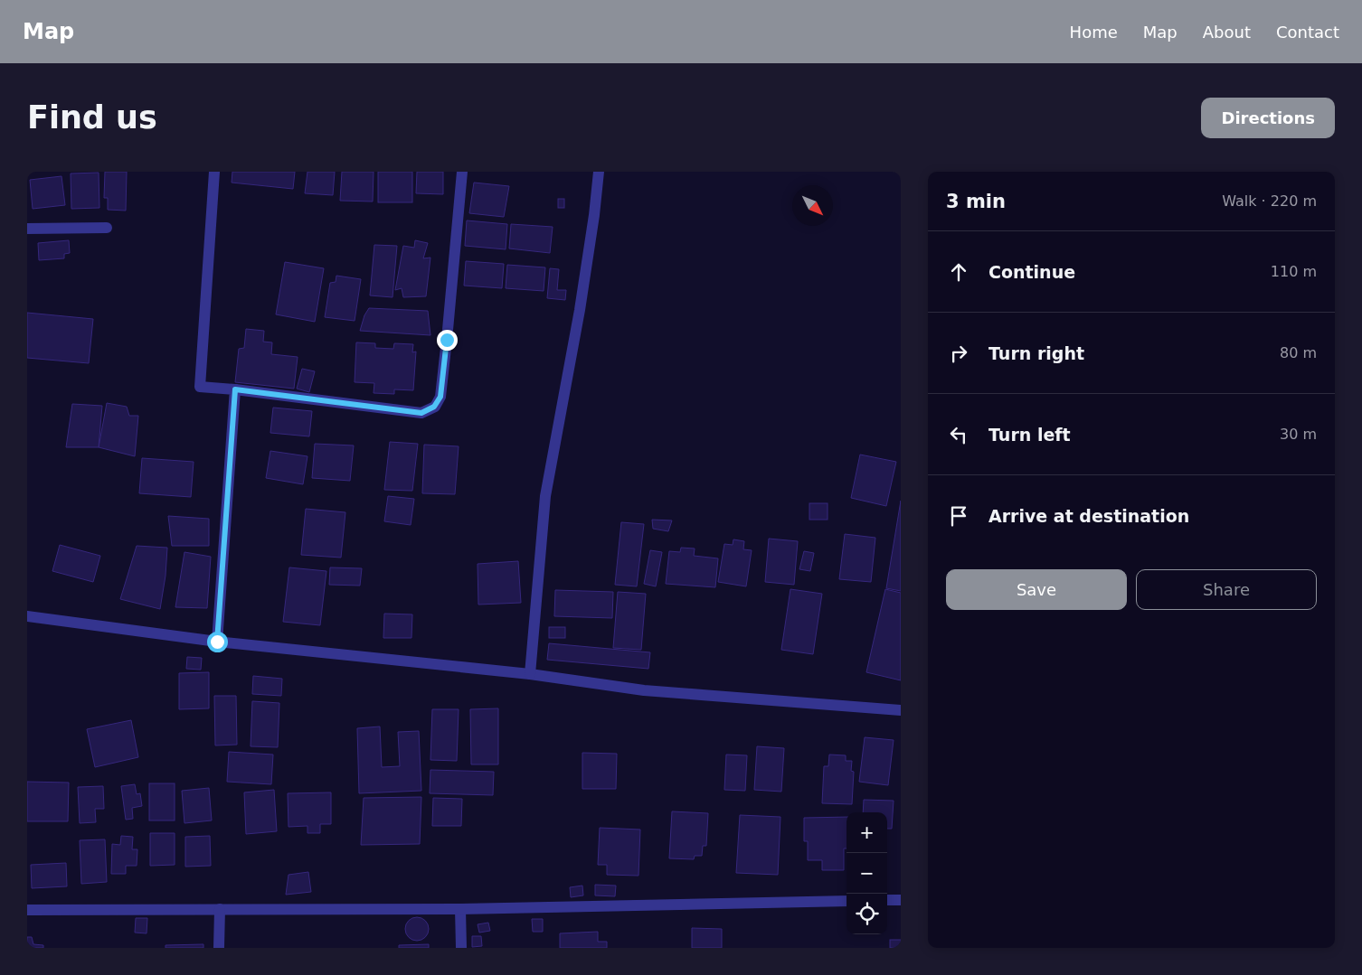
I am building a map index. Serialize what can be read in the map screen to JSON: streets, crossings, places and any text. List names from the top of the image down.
{
  "north": "bottom right",
  "page": {
    "header": "Map",
    "nav": [
      "Home",
      "Map",
      "About",
      "Contact"
    ],
    "buttons": [
      "Directions",
      ["Save", "Share"]
    ],
    "title": "Find us",
    "heading": ["3 min", "Walk · 220 m"],
    "list": [
      ["Continue", "110 m"],
      ["Turn right", "80 m"],
      ["Turn left", "30 m"],
      "Arrive at destination"
    ],
    "map_buttons": ["+", "−"]
  }
}
